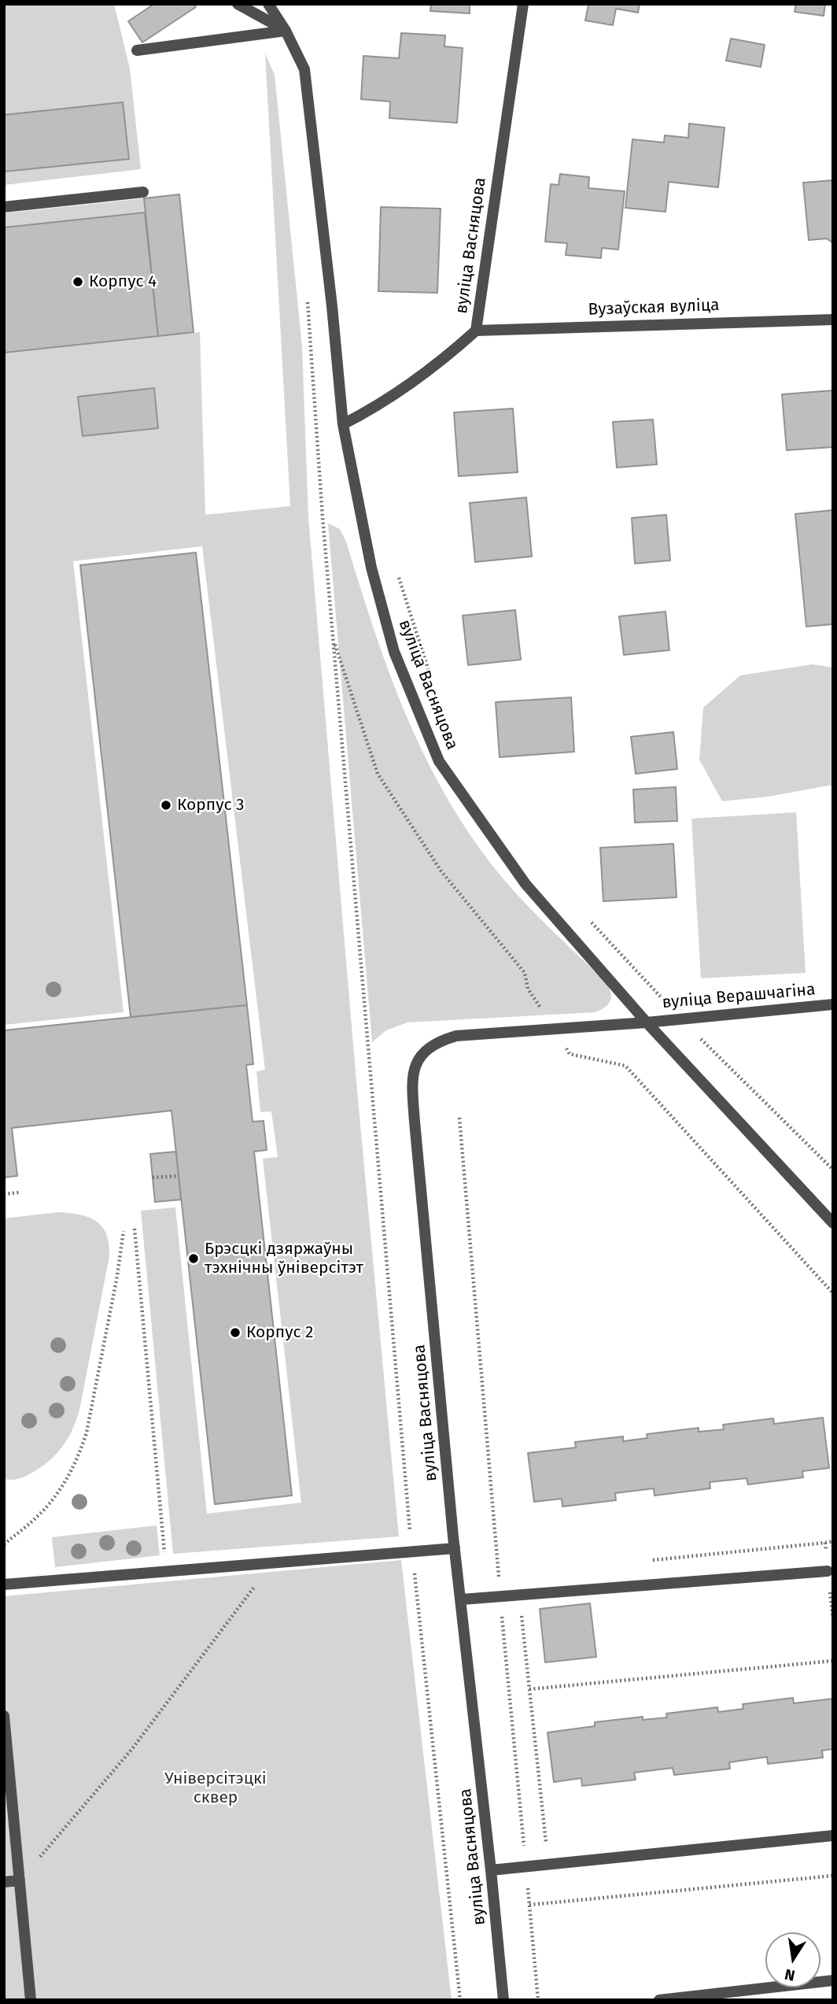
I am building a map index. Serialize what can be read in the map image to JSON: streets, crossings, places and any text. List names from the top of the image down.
{
  "streets": {
    "street": ["вуліца Васняцова", "Вузаўская вуліца", "вуліца Верашчагіна"]
  },
  "crossings": [
    ["вуліца Васняцова", "Вузаўская вуліца"],
    ["вуліца Васняцова", "вуліца Верашчагіна"]
  ],
  "parks": ["Універсітэцкі сквер"],
  "places": [
    "Корпус 4",
    "Корпус 3",
    "Брэсцкі дзяржаўны тэхнічны ўніверсітэт",
    "Корпус 2"
  ],
  "north": "bottom"
}
